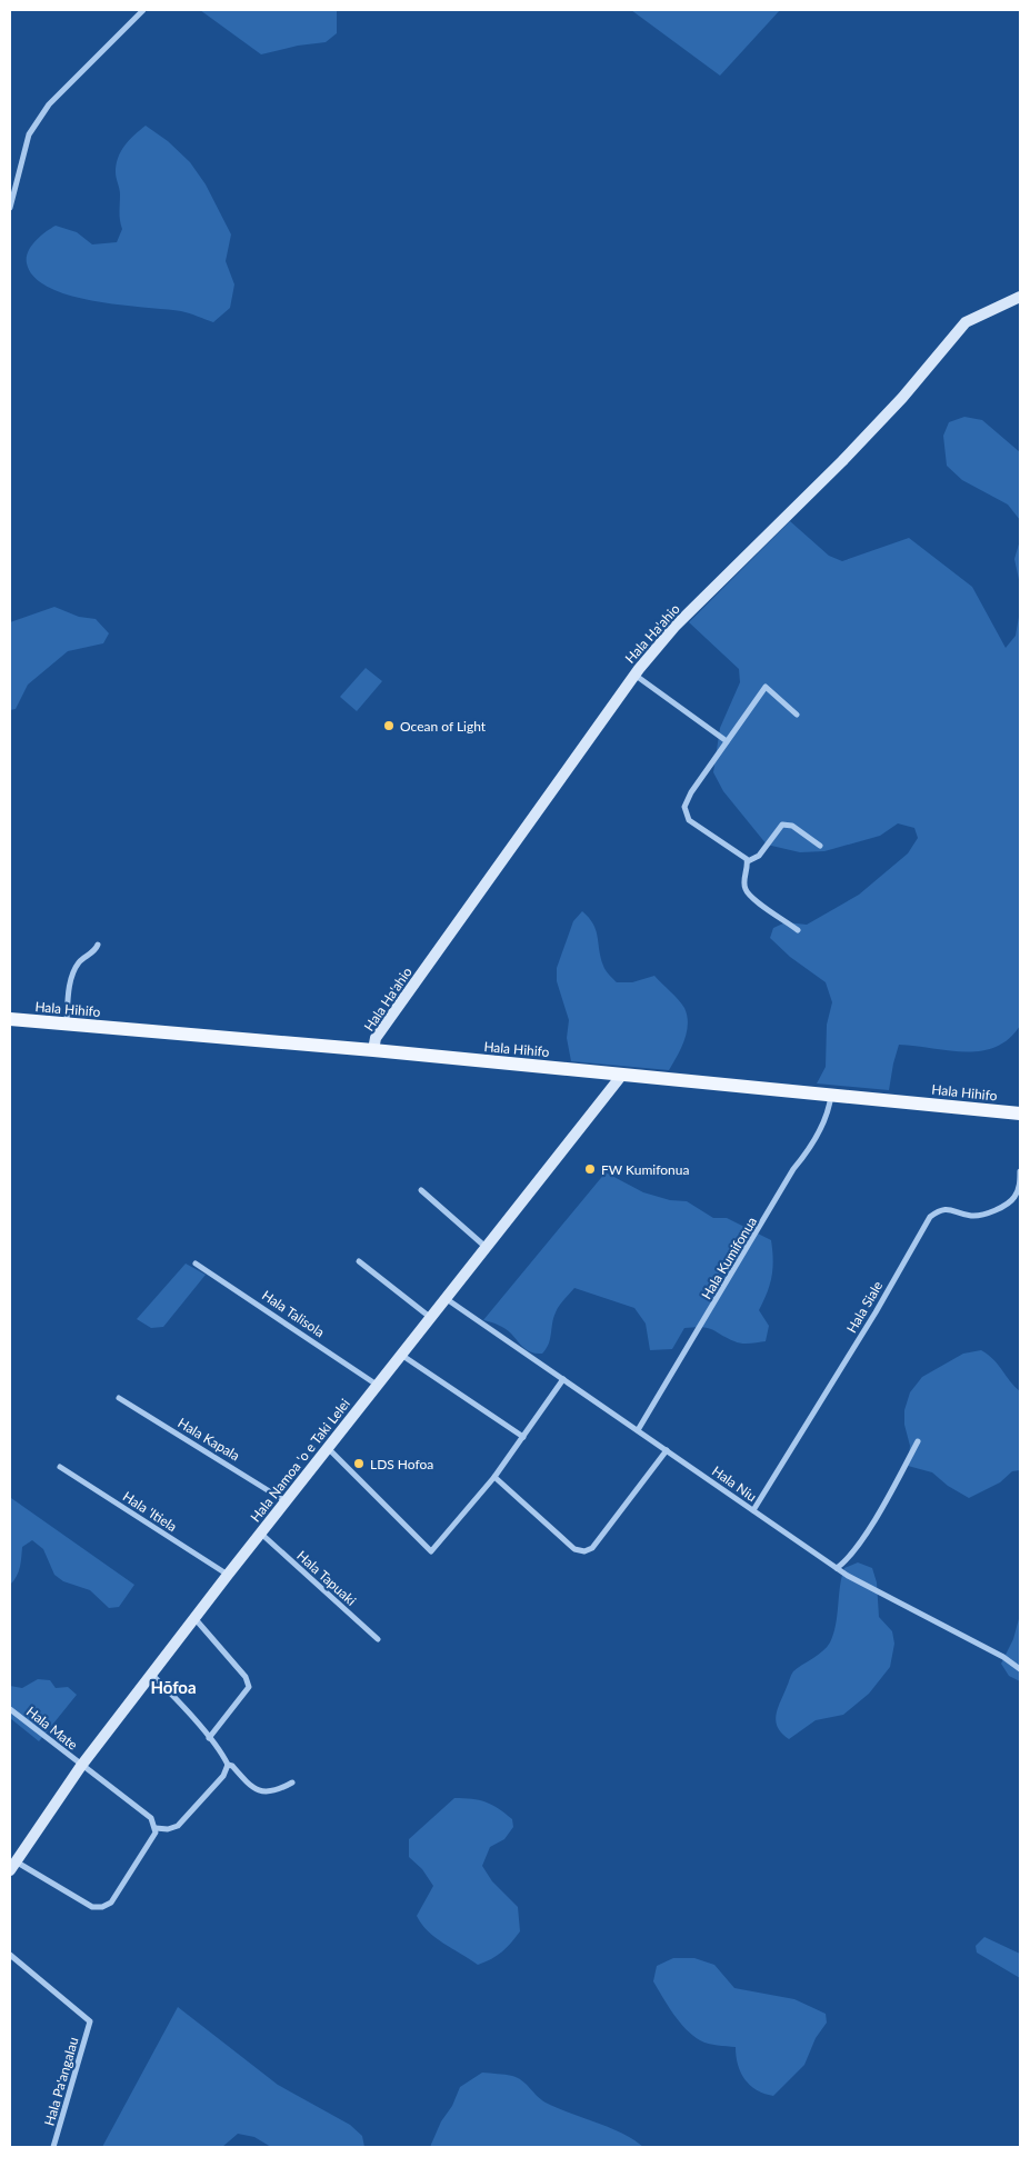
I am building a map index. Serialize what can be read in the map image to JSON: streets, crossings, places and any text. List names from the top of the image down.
{
  "streets": {
    "main road": ["Hala Hihifo"],
    "street": [
      "Hala Ha'ahio",
      "Hala Kumifonua",
      "Hala Siale",
      "Hala Talisola",
      "Hala Kapala",
      "Hala Namoa 'o e Taki Lelei",
      "Hala Niu",
      "Hala 'Itiela",
      "Hala Tapuaki",
      "Hala Mate",
      "Hala Pa'angalau"
    ]
  },
  "crossings": [
    ["Hala Ha'ahio", "Hala Hihifo"],
    ["Hala Hihifo", "Hala Kumifonua"],
    ["Hala Hihifo", "Hala Namoa 'o e Taki Lelei"],
    ["Hala Kumifonua", "Hala Niu"],
    ["Hala Siale", "Hala Niu"],
    ["Hala Talisola", "Hala Namoa 'o e Taki Lelei"],
    ["Hala Kapala", "Hala Namoa 'o e Taki Lelei"],
    ["Hala Namoa 'o e Taki Lelei", "Hala Niu"],
    ["Hala Namoa 'o e Taki Lelei", "Hala 'Itiela"],
    ["Hala Namoa 'o e Taki Lelei", "Hala Tapuaki"],
    ["Hala Namoa 'o e Taki Lelei", "Hala Mate"]
  ],
  "districts": ["Hōfoa"],
  "places": ["Ocean of Light", "FW Kumifonua", "LDS Hofoa"]
}
